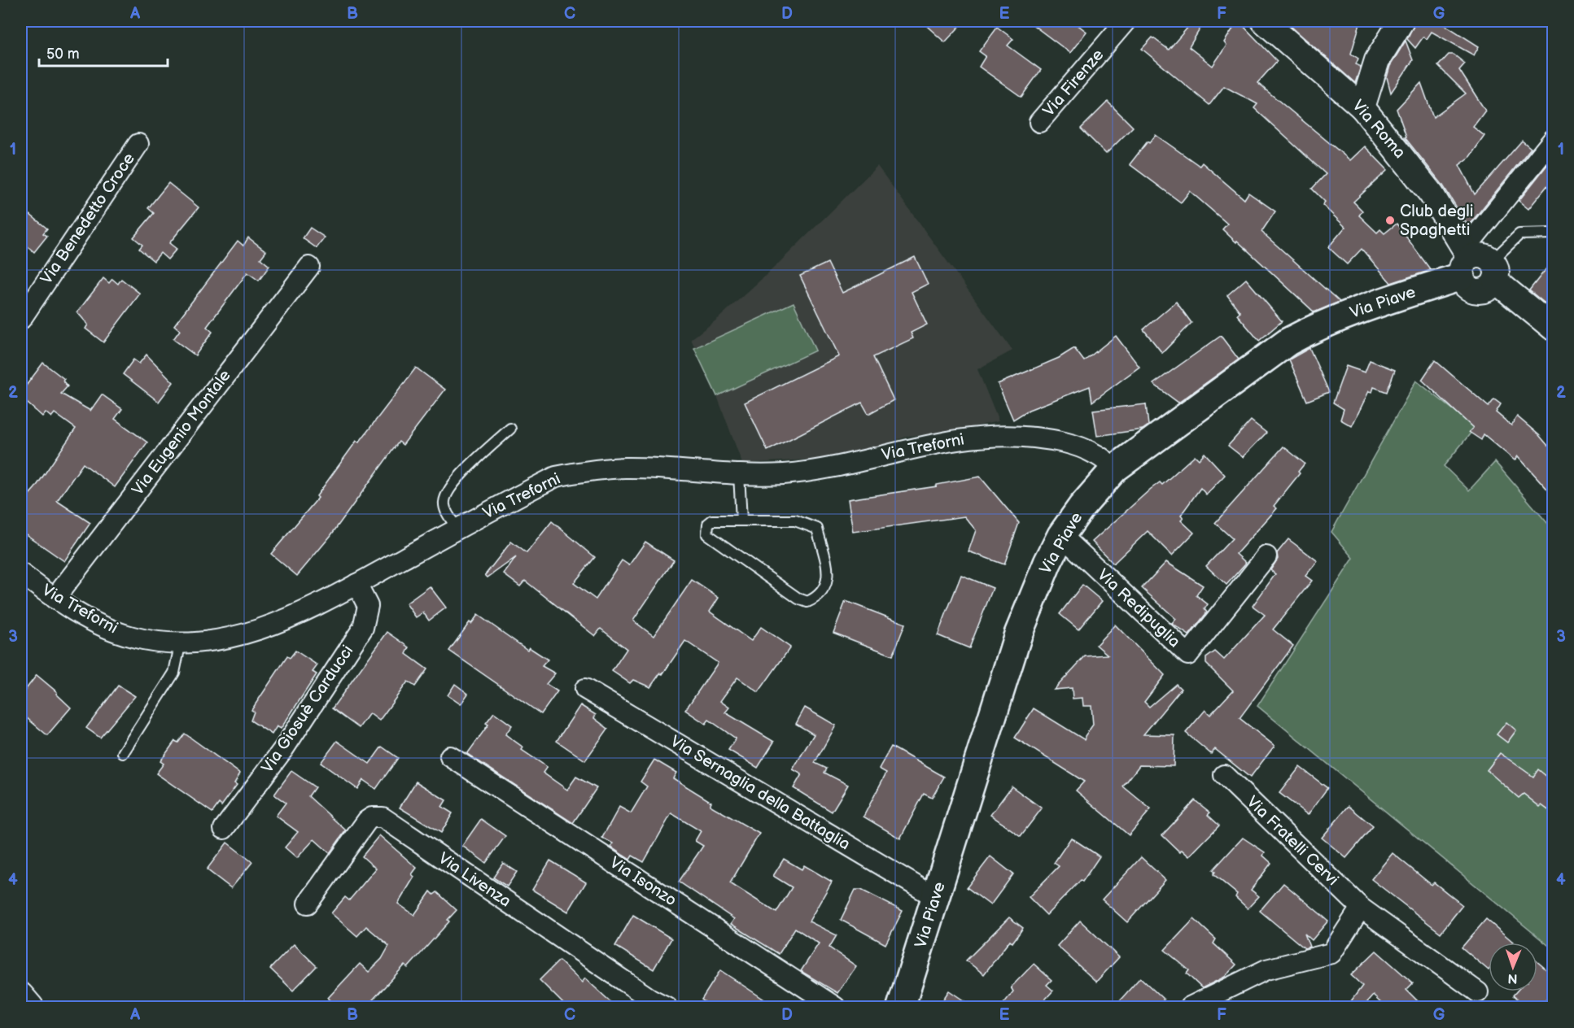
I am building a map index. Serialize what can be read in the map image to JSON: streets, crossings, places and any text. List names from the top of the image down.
{
  "streets": {
    "main road": ["Via Piave"],
    "street": [
      "Via Firenze",
      "Via Roma",
      "Via Benedetto Croce",
      "Via Eugenio Montale",
      "Via Treforni",
      "Via Redipuglia",
      "Via Giosuè Carducci",
      "Via Sernaglia della Battaglia",
      "Via Fratelli Cervi",
      "Via Livenza",
      "Via Isonzo"
    ]
  },
  "crossings": [
    ["Via Roma", "Via Piave"],
    ["Via Piave", "Via Treforni"],
    ["Via Piave", "Via Redipuglia"],
    ["Via Piave", "Via Sernaglia della Battaglia"],
    ["Via Eugenio Montale", "Via Treforni"],
    ["Via Treforni", "Via Giosuè Carducci"]
  ],
  "places": ["Club degli Spaghetti"],
  "scale_bar": "50 m",
  "north": "bottom",
  "grid": {
    "columns": [
      "A",
      "B",
      "C",
      "D",
      "E",
      "F",
      "G"
    ],
    "rows": [
      "1",
      "2",
      "3",
      "4"
    ]
  }
}
